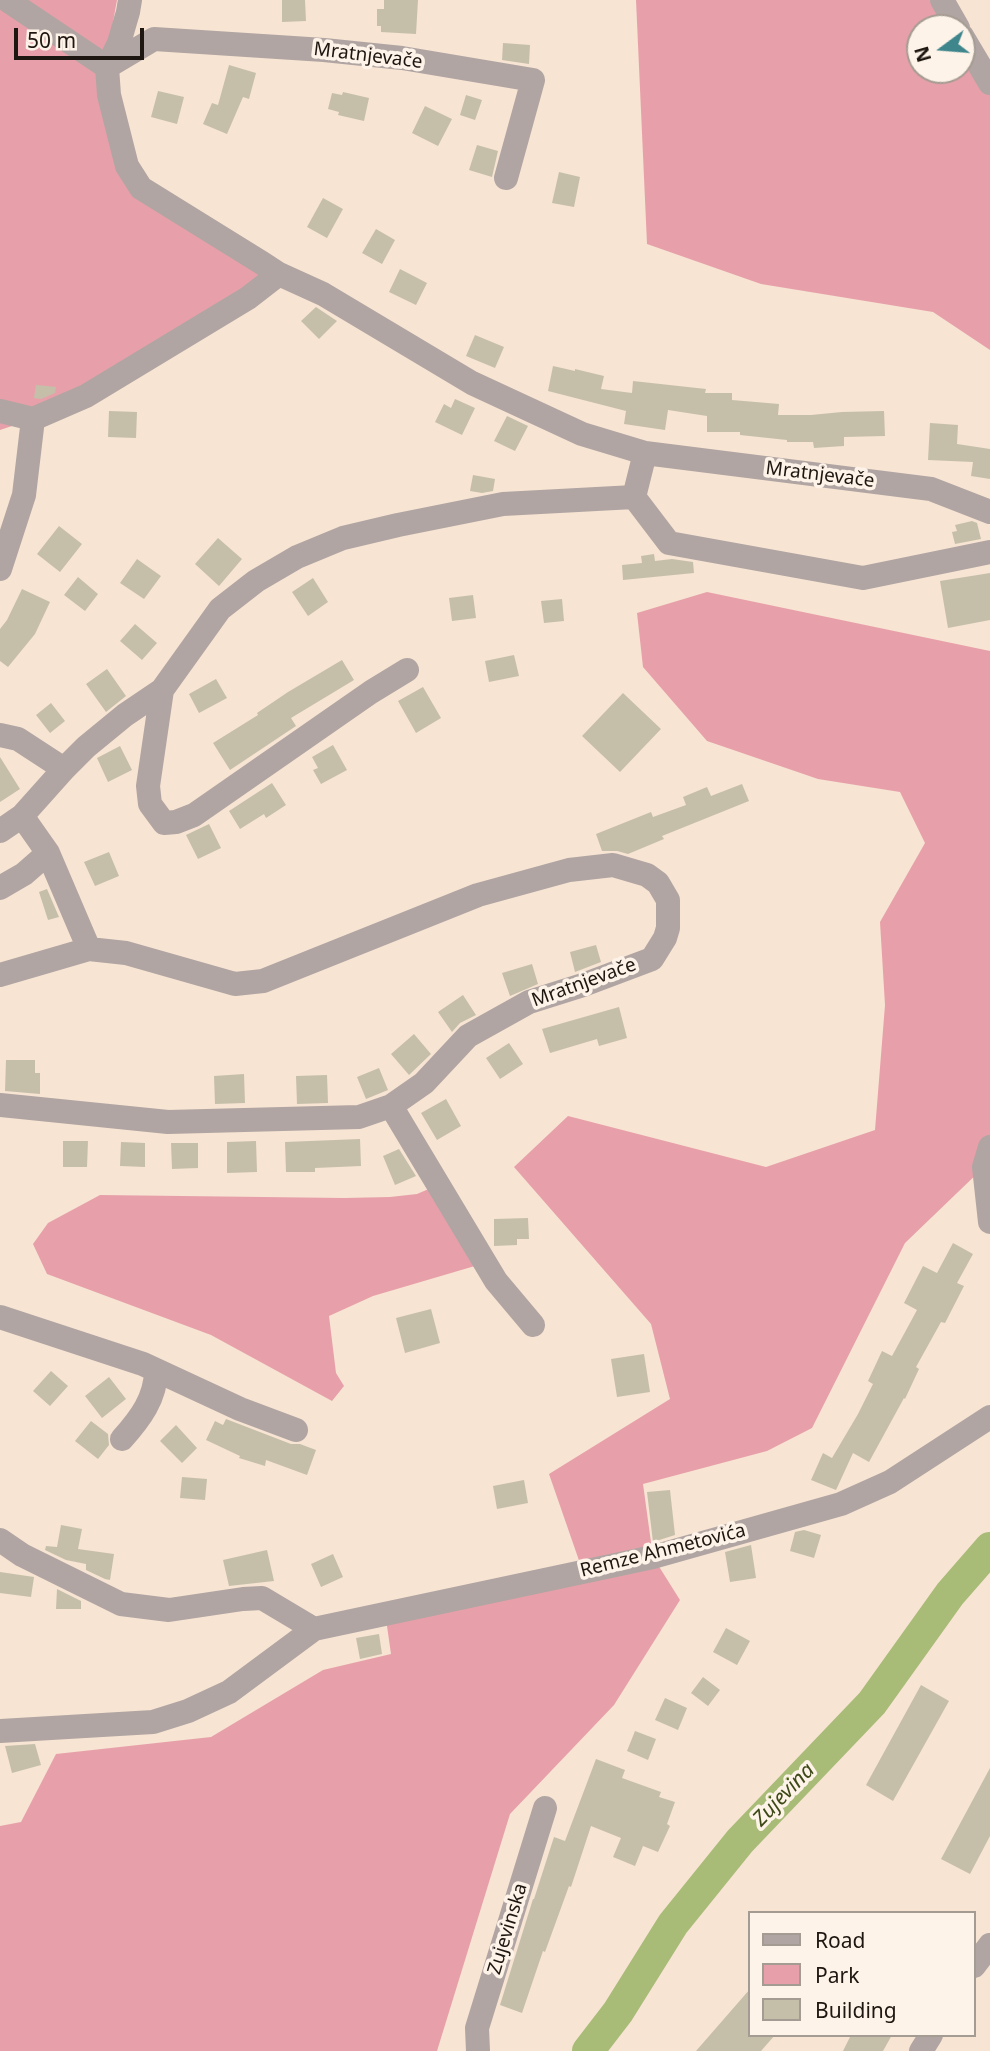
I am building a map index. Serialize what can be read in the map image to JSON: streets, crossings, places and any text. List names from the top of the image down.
{
  "streets": {
    "street": ["Mratnjevače", "Remze Ahmetovića", "Zujevinska"]
  },
  "water": ["Zujevina"],
  "legend": ["Road", "Park", "Building"],
  "scale_bar": "50 m",
  "north": "left"
}
